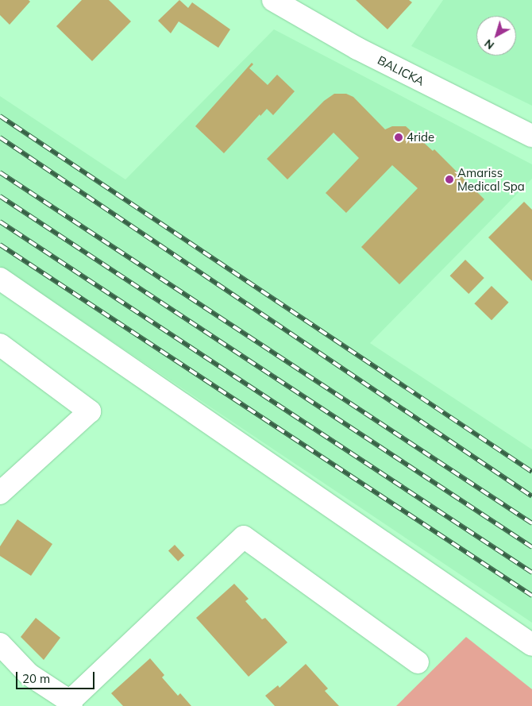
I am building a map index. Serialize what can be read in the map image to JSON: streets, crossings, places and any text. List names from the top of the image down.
{
  "streets": {
    "street": ["BALICKA"]
  },
  "places": ["4ride", "Amariss Medical Spa"],
  "scale_bar": "20 m",
  "north": "bottom left"
}
